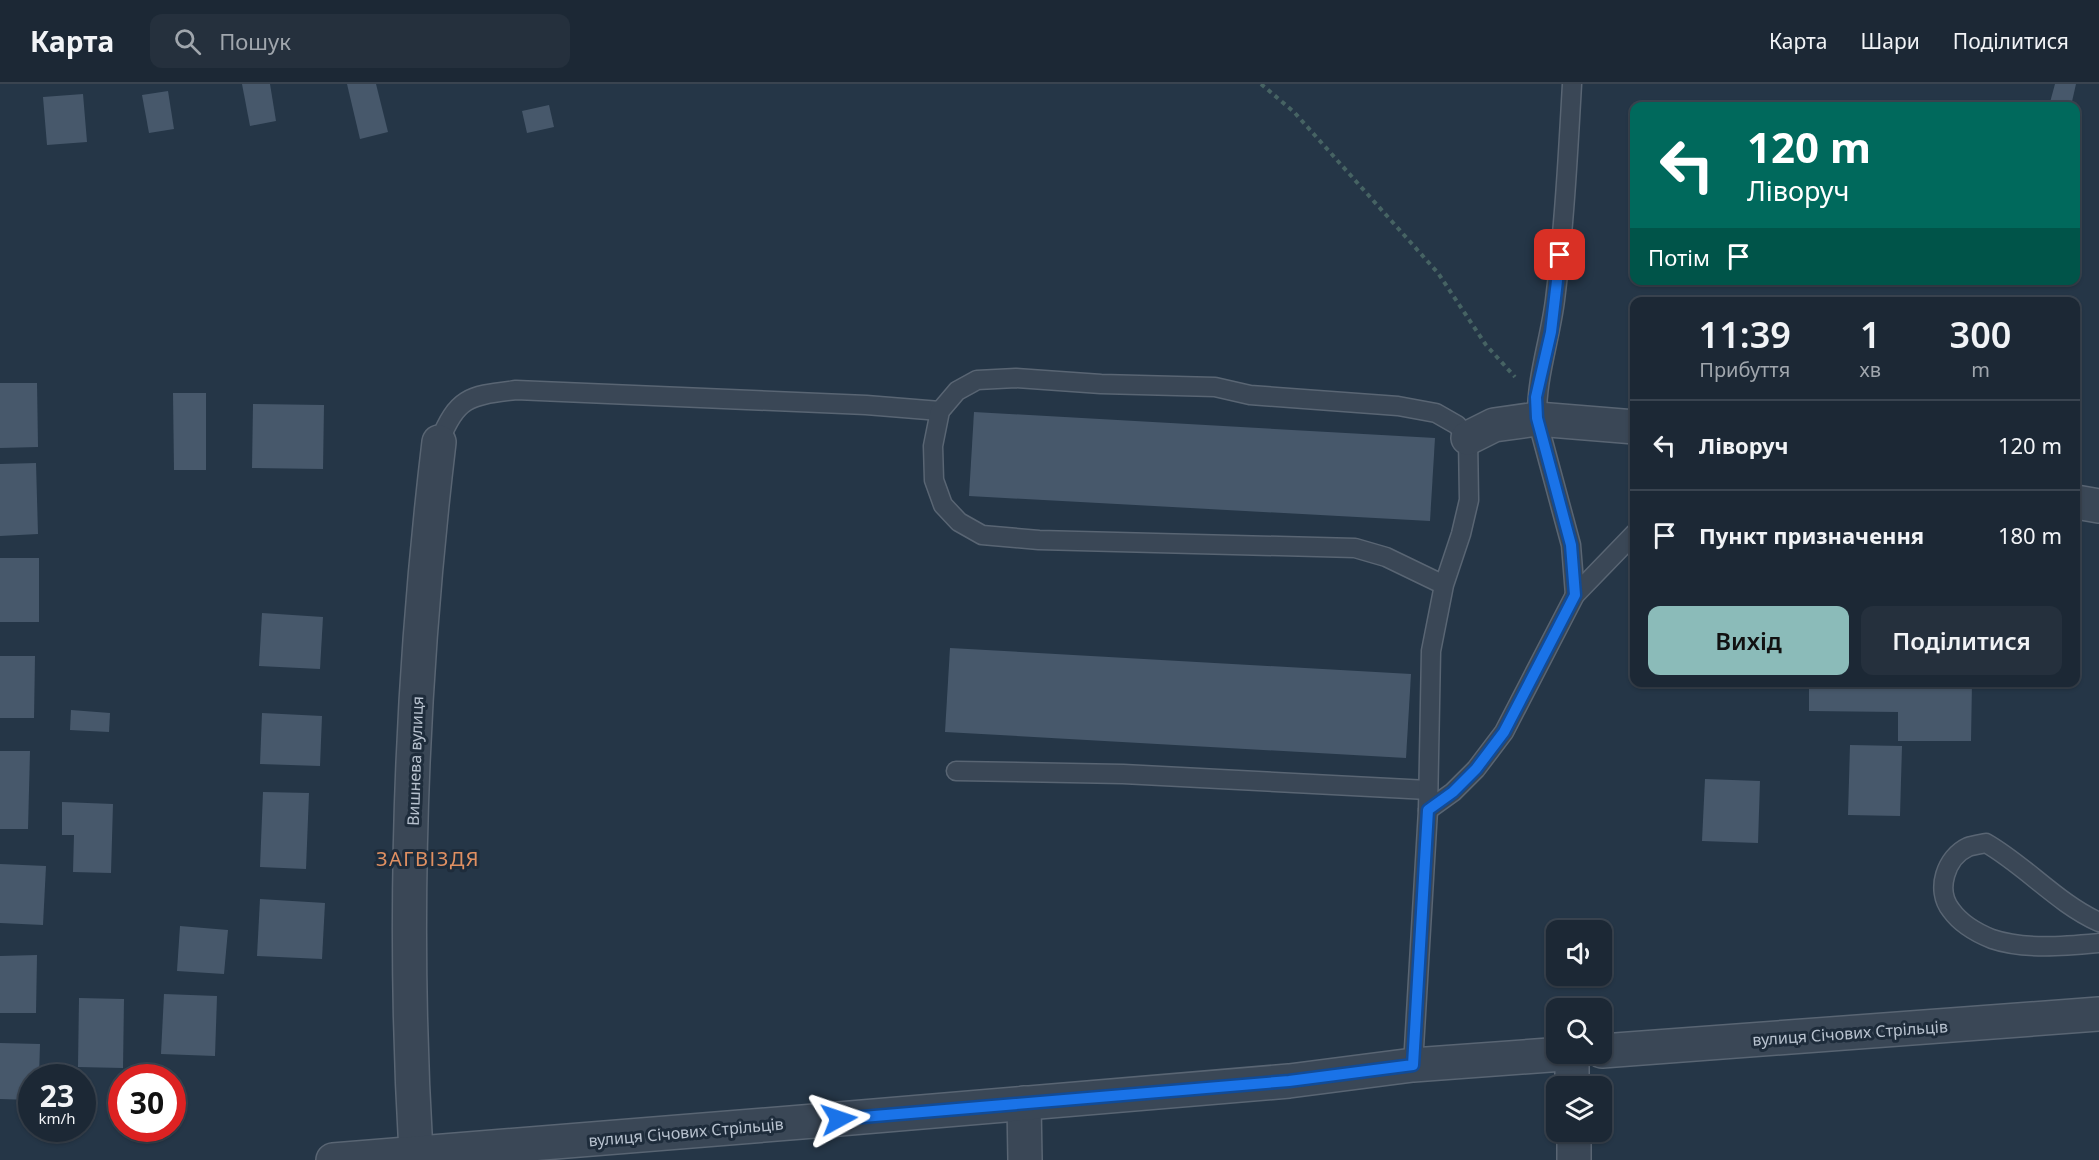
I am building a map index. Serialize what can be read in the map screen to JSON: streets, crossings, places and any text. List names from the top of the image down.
{
  "streets": {
    "street": ["Вишнева вулиця", "вулиця Січових Стрільців"]
  },
  "crossings": [
    ["Вишнева вулиця", "вулиця Січових Стрільців"]
  ],
  "districts": ["ЗАГВІЗДЯ"],
  "page": {
    "header": "Карта",
    "search": "Пошук",
    "nav": ["Карта", "Шари", "Поділитися"],
    "turn": ["120 m", "Ліворуч"],
    "then": "Потім",
    "eta": [
      "11:39",
      "Прибуття",
      "1",
      "хв",
      "300",
      "m"
    ],
    "list": [
      {
        "name": "Ліворуч",
        "value": "120 m"
      },
      {
        "name": "Пункт призначення",
        "value": "180 m"
      }
    ],
    "buttons": ["Вихід", "Поділитися"],
    "speed": "23 km/h",
    "limit": "30"
  }
}
